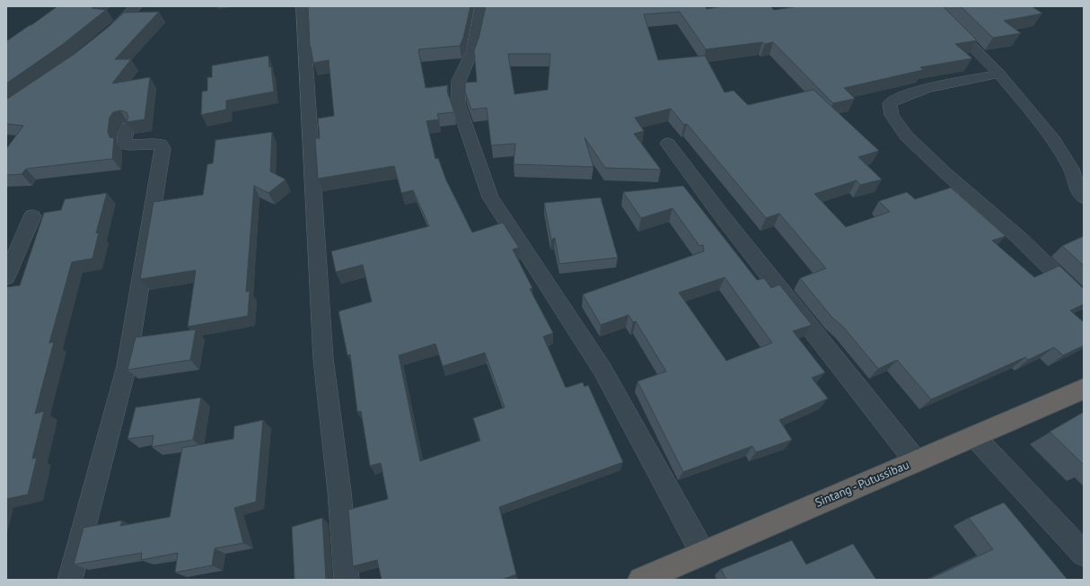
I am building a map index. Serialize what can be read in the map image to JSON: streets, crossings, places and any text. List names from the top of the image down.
{
  "streets": {
    "highway": ["Sintang - Putussibau"]
  }
}
